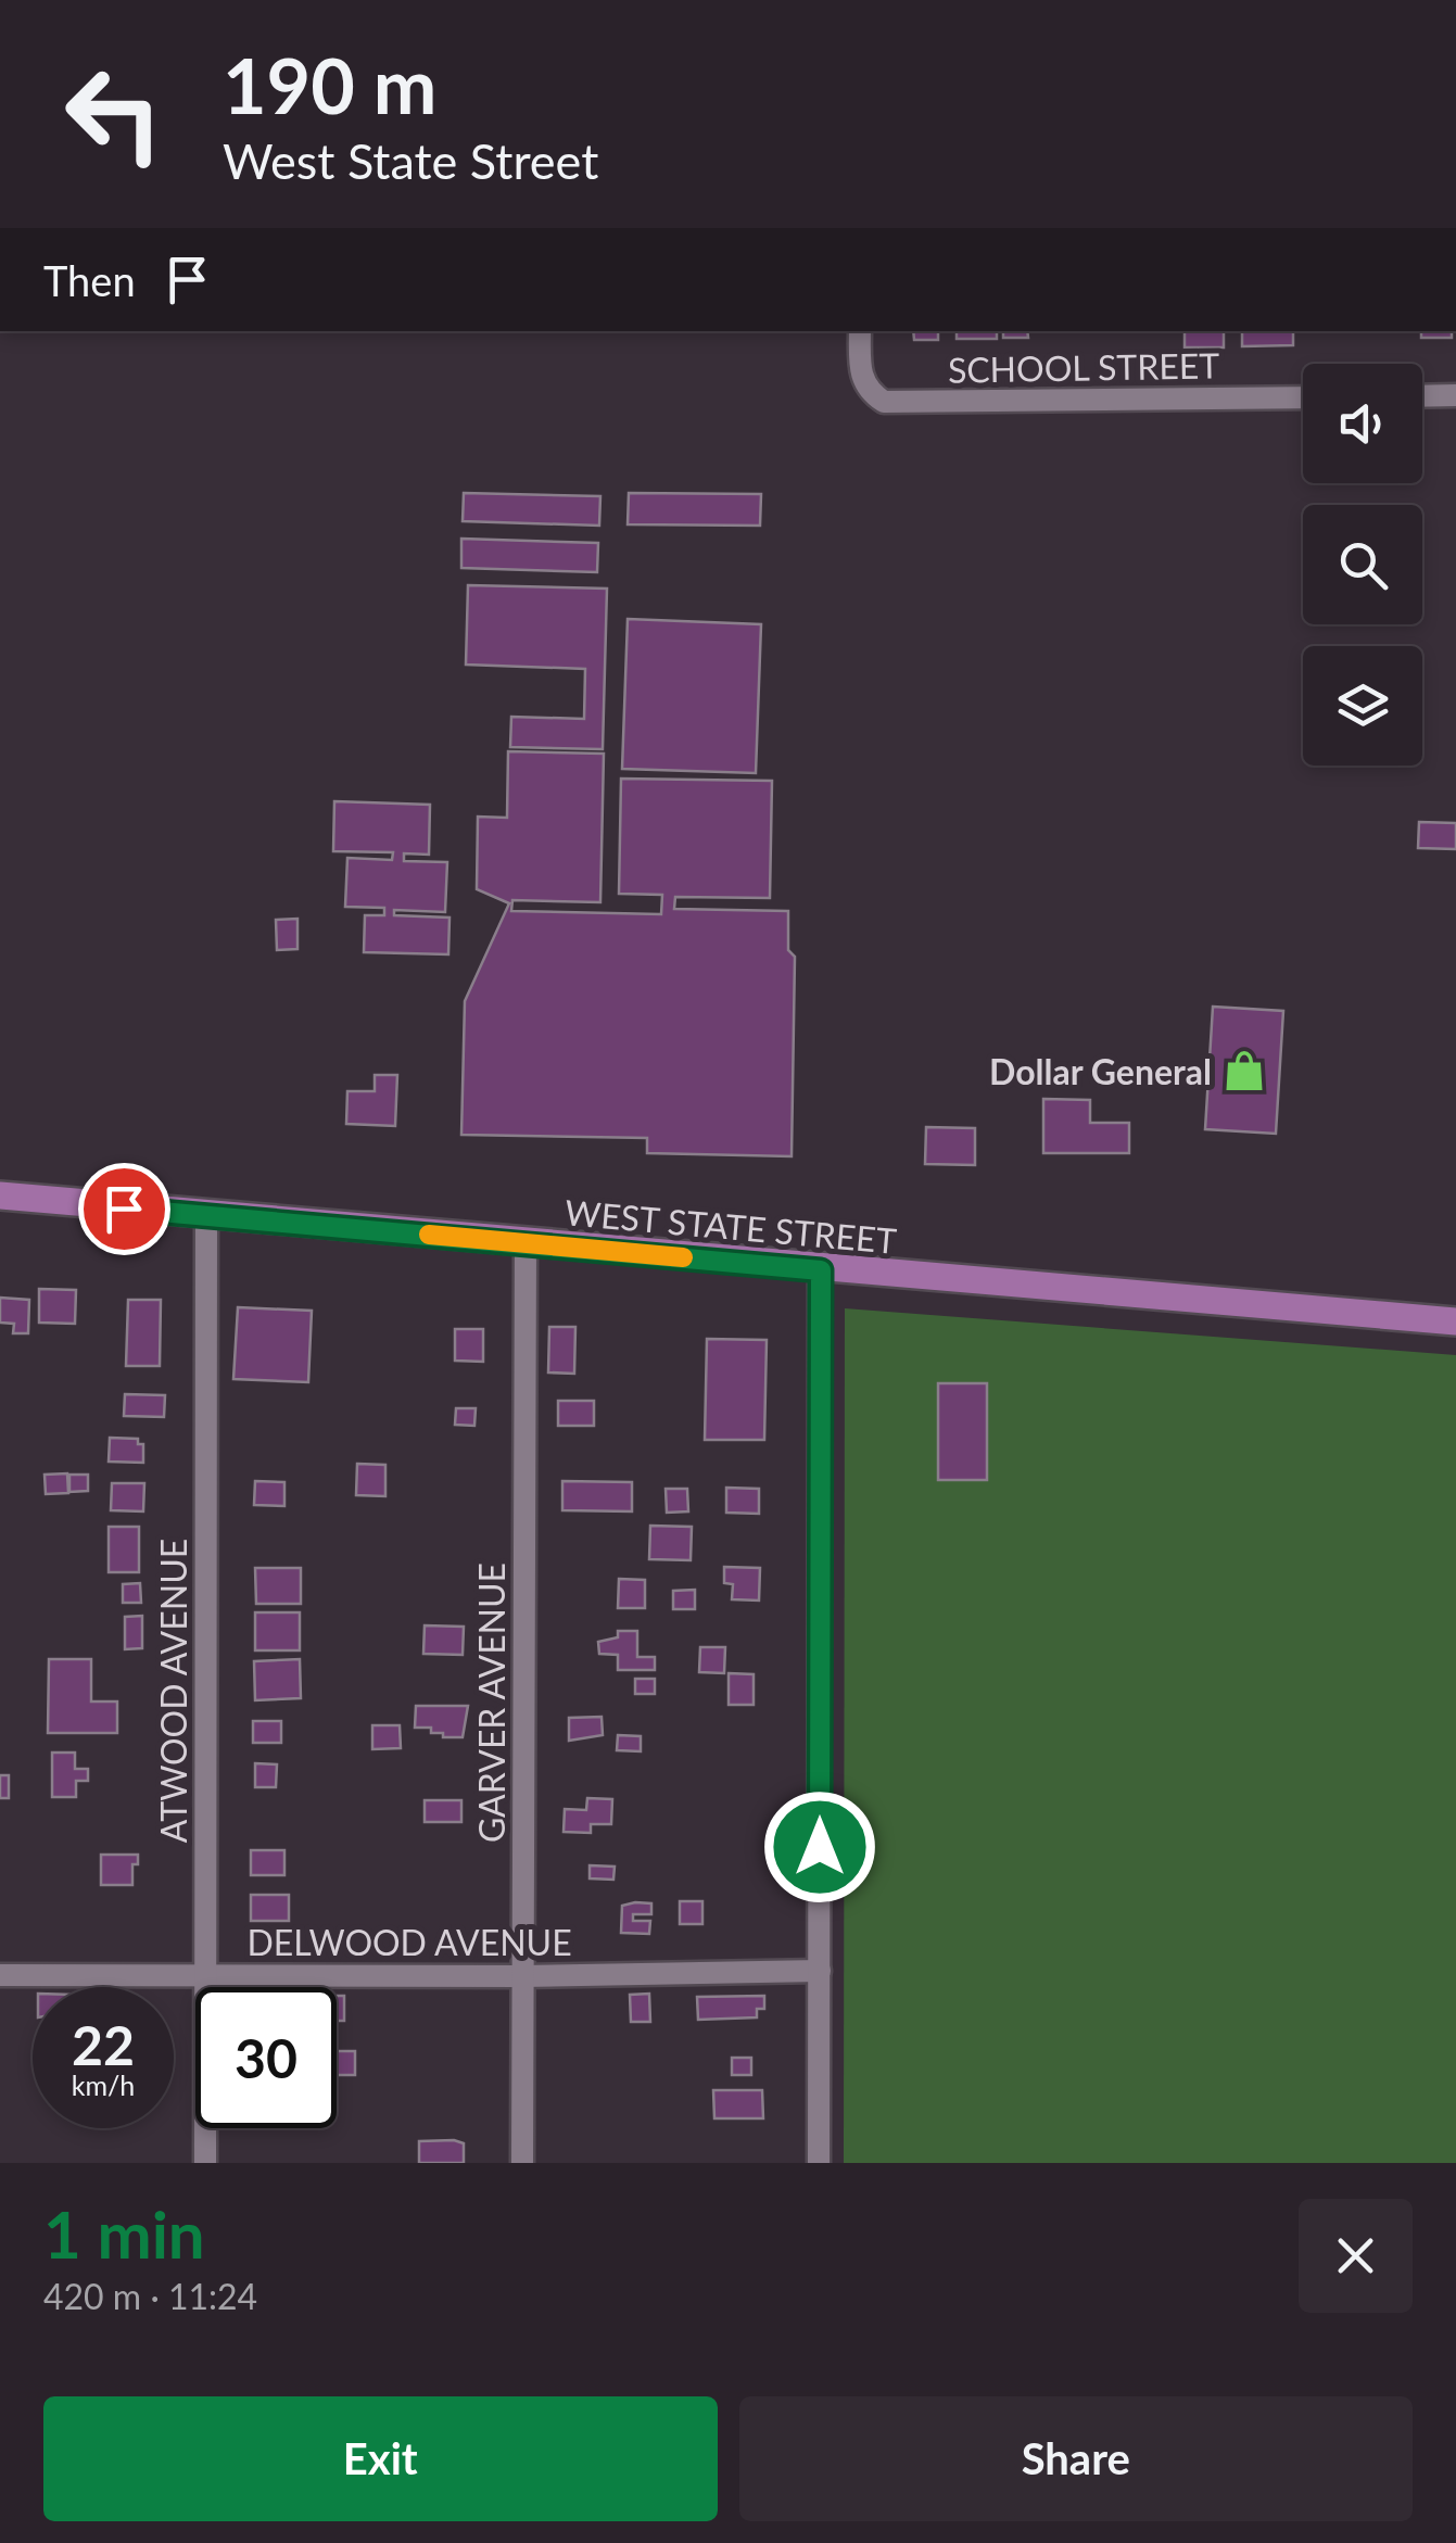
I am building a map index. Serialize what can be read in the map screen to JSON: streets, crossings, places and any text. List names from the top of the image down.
{
  "streets": {
    "main road": ["WEST STATE STREET"],
    "street": [
      "SCHOOL STREET",
      "ATWOOD AVENUE",
      "GARVER AVENUE",
      "DELWOOD AVENUE"
    ]
  },
  "crossings": [
    ["WEST STATE STREET", "ATWOOD AVENUE"],
    ["WEST STATE STREET", "GARVER AVENUE"],
    ["ATWOOD AVENUE", "DELWOOD AVENUE"],
    ["GARVER AVENUE", "DELWOOD AVENUE"]
  ],
  "places": {
    "shop": ["Dollar General"]
  },
  "page": {
    "turn": ["190 m", "West State Street"],
    "then": "Then",
    "speed": "22 km/h",
    "limit": "30",
    "heading": ["1 min", "420 m · 11:24"],
    "buttons": ["Exit", "Share"]
  }
}
